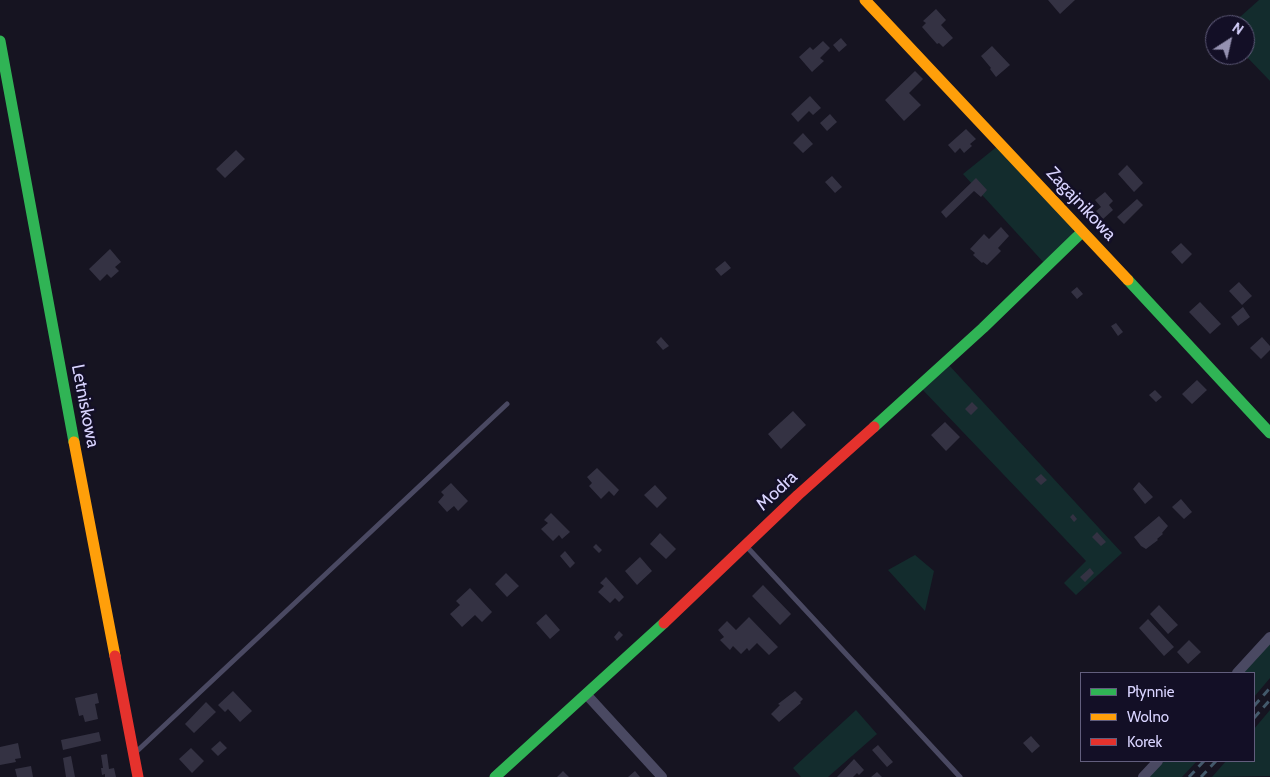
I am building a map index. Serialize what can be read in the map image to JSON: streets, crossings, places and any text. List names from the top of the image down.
{
  "streets": {
    "street": ["Zagajnikowa", "Letniskowa", "Modra"]
  },
  "crossings": [
    ["Zagajnikowa", "Modra"]
  ],
  "legend": ["Płynnie", "Wolno", "Korek"],
  "north": "top right"
}
